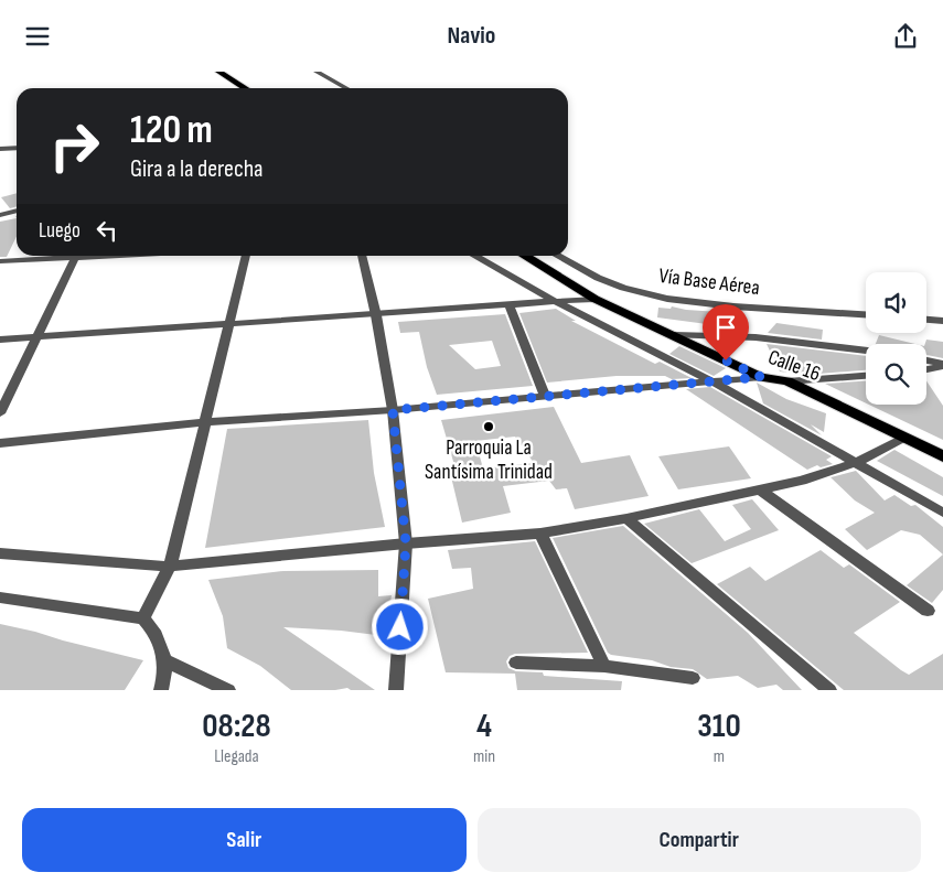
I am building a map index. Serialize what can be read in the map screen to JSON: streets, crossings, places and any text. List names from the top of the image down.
{
  "streets": {
    "main road": ["Calle 16"],
    "street": ["Vía Base Aérea"]
  },
  "places": ["Parroquia La Santísima Trinidad"],
  "page": {
    "header": "Navio",
    "turn": ["120 m", "Gira a la derecha"],
    "then": "Luego",
    "eta": [
      "08:28",
      "Llegada",
      "4",
      "min",
      "310",
      "m"
    ],
    "buttons": ["Salir", "Compartir"]
  }
}
